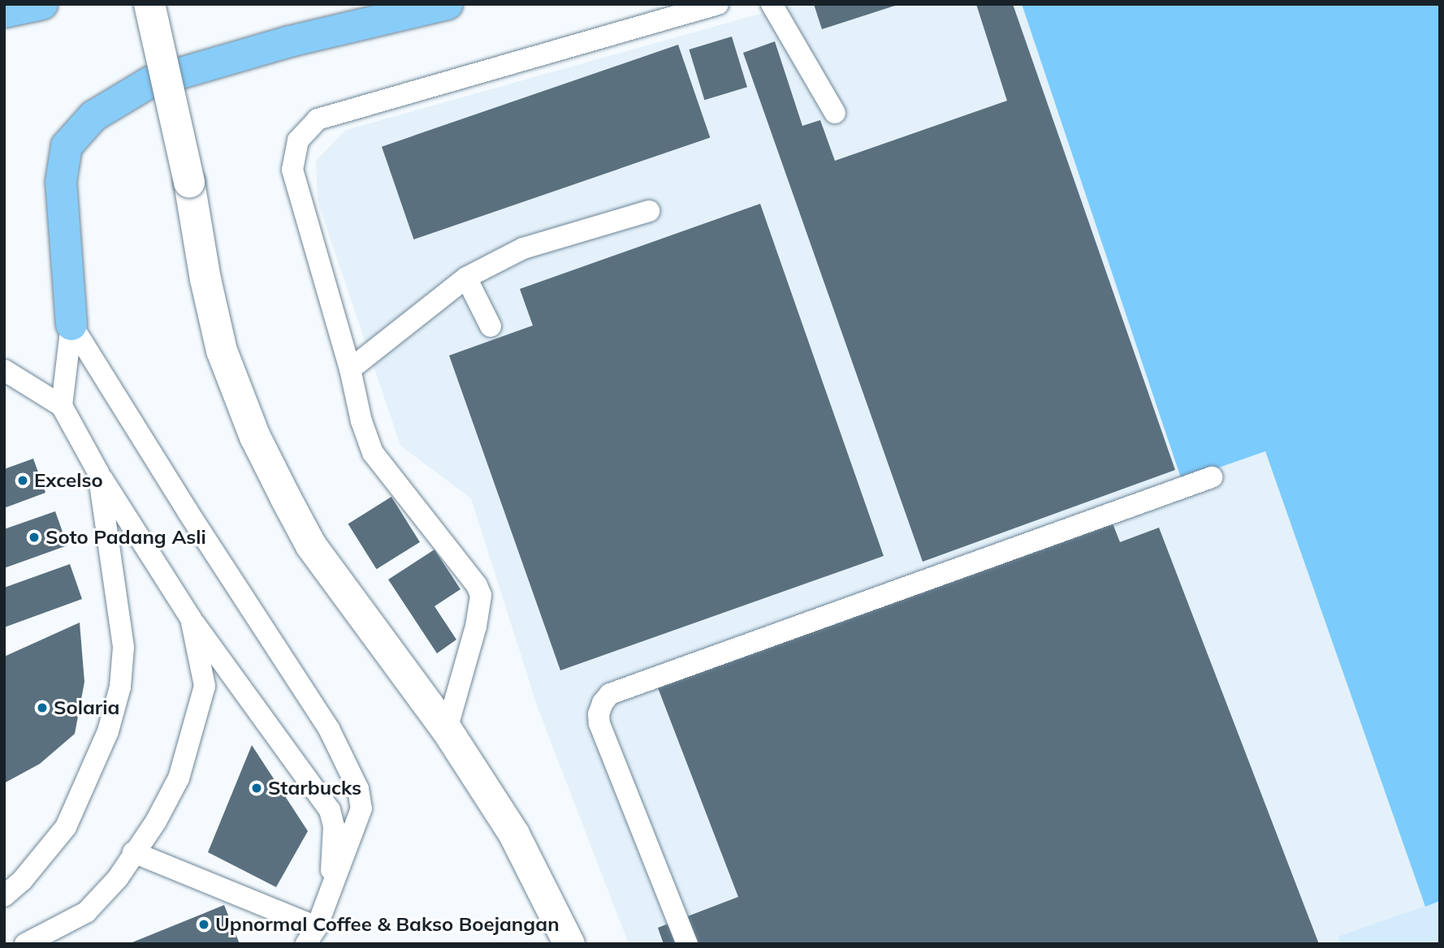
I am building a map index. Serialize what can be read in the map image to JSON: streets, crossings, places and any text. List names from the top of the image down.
{
  "places": [
    "Excelso",
    "Soto Padang Asli",
    "Solaria",
    "Starbucks",
    "Upnormal Coffee & Bakso Boejangan"
  ]
}
